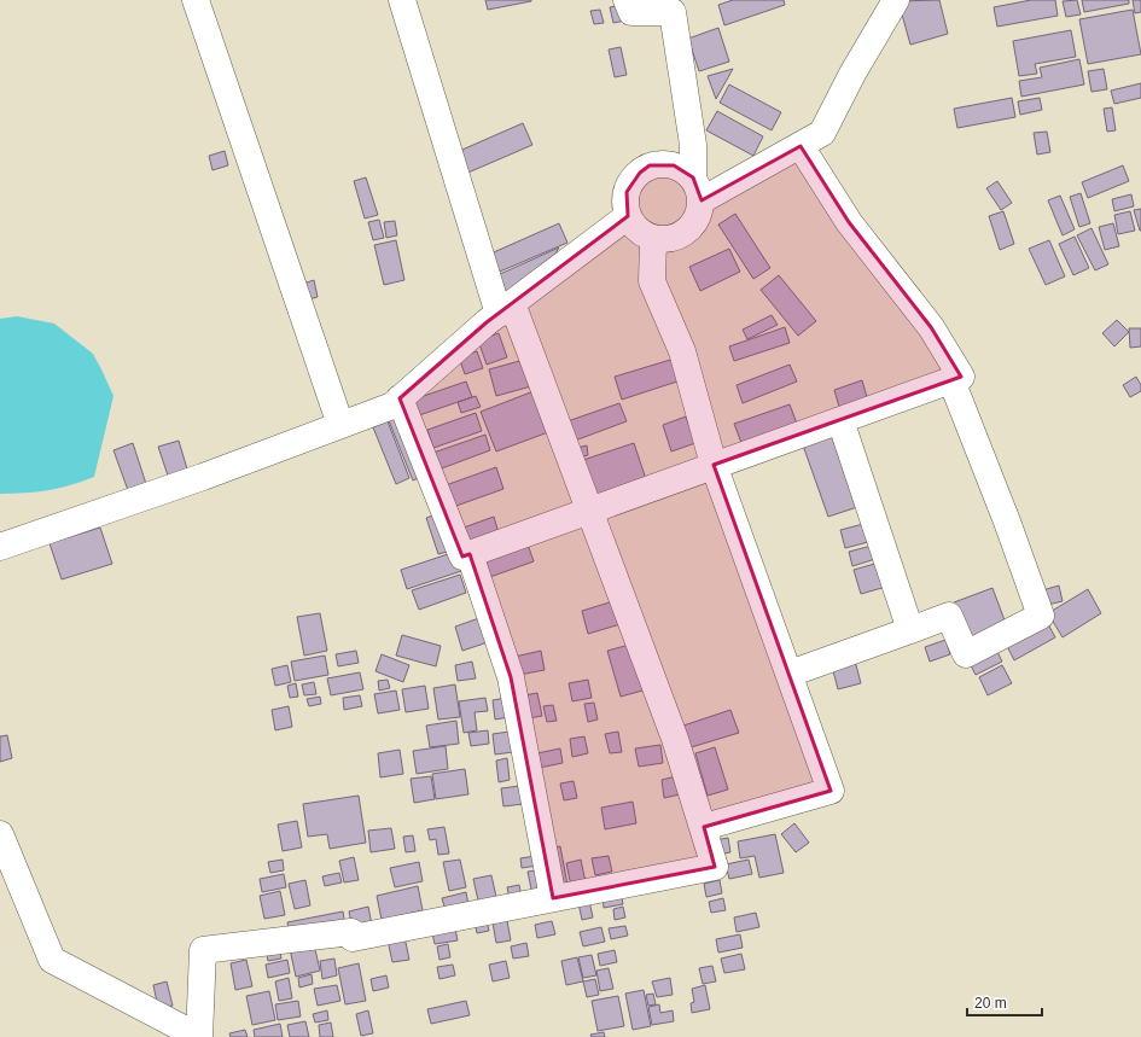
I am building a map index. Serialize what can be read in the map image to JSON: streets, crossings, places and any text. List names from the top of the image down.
{
  "scale_bar": "20 m"
}
